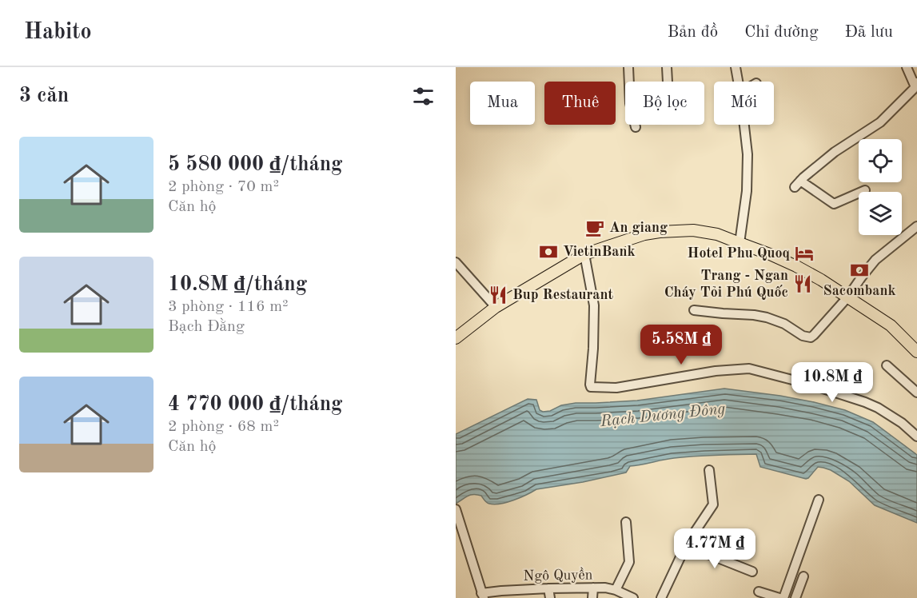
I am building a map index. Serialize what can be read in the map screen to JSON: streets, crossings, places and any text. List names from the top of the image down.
{
  "streets": {
    "street": ["Ngô Quyền"]
  },
  "water": ["Rạch Dương Đông"],
  "places": {
    "cafe": ["An giang"],
    "bank": ["VietinBank", "Sacombank"],
    "hotel": ["Hotel Phu Quoq"],
    "restaurant": ["Trang - Ngan Cháy Tỏi Phú Quốc", "Bup Restaurant"]
  },
  "page": {
    "header": "Habito",
    "nav": ["Bản đồ", "Chỉ đường", "Đã lưu"],
    "heading": "3 căn",
    "chip": [
      "Mua",
      "Thuê",
      "Bộ lọc",
      "Mới"
    ],
    "list": [
      {
        "name": "5 580 000 ₫/tháng",
        "note": "2 phòng · 70 m² · Căn hộ"
      },
      {
        "name": "10.8M ₫/tháng",
        "note": "3 phòng · 116 m² · Bạch Đằng"
      },
      {
        "name": "4 770 000 ₫/tháng",
        "note": "2 phòng · 68 m² · Căn hộ"
      }
    ],
    "price": ["5.58M ₫", "10.8M ₫", "4.77M ₫"]
  }
}
